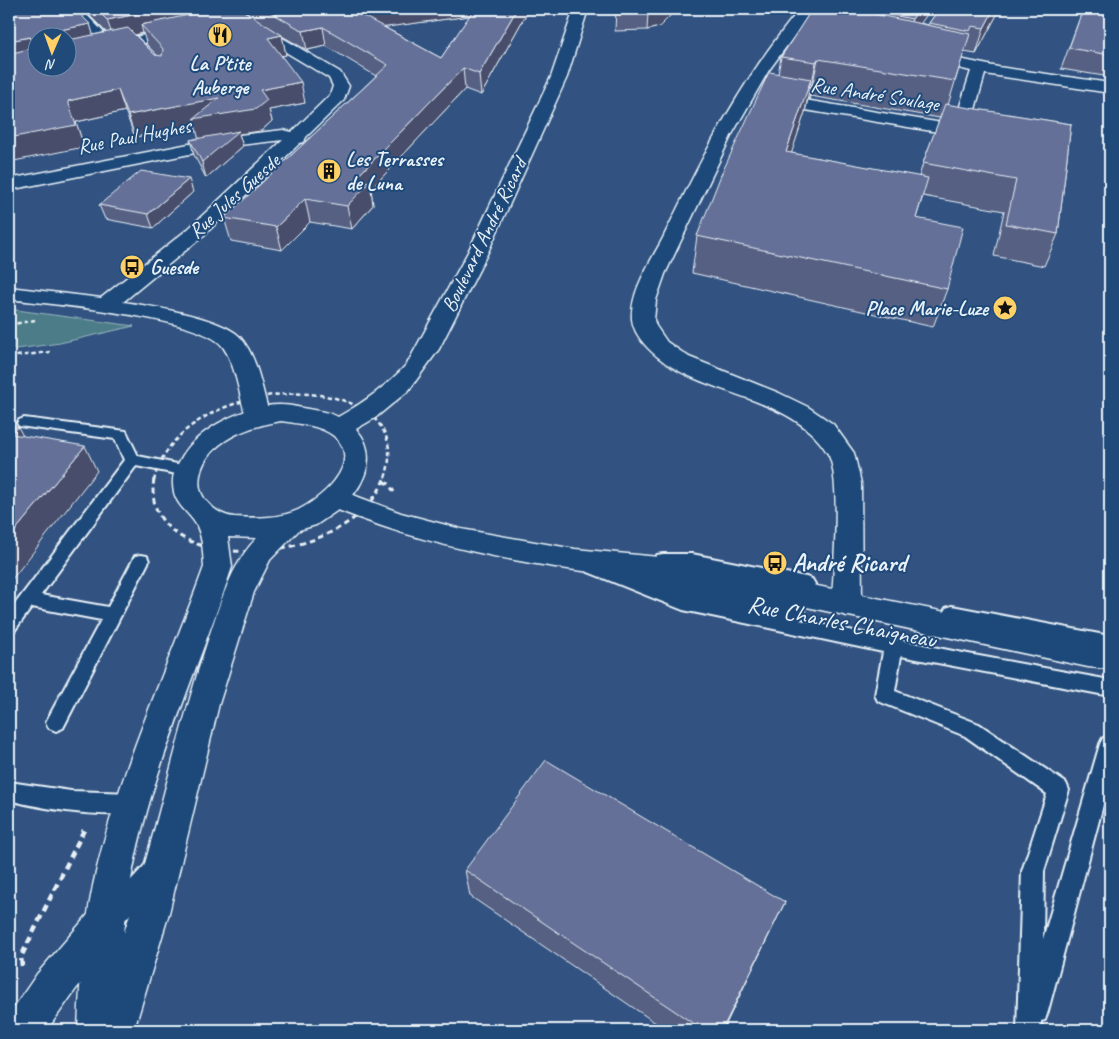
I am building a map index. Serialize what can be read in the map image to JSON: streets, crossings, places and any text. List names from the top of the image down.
{
  "streets": {
    "street": [
      "Rue André Soulage",
      "Rue Paul Hughes",
      "Rue Jules Guesde",
      "Boulevard André Ricard",
      "Rue Charles Chaigneau"
    ]
  },
  "crossings": [
    ["Rue Paul Hughes", "Rue Jules Guesde"],
    ["Boulevard André Ricard", "Rue Charles Chaigneau"]
  ],
  "places": {
    "restaurant": ["La P'tite Auberge"],
    "building": ["Les Terrasses de Luna"],
    "bus stop": ["Guesde", "André Ricard"],
    "place": ["Place Marie-Luze"]
  },
  "north": "bottom"
}
